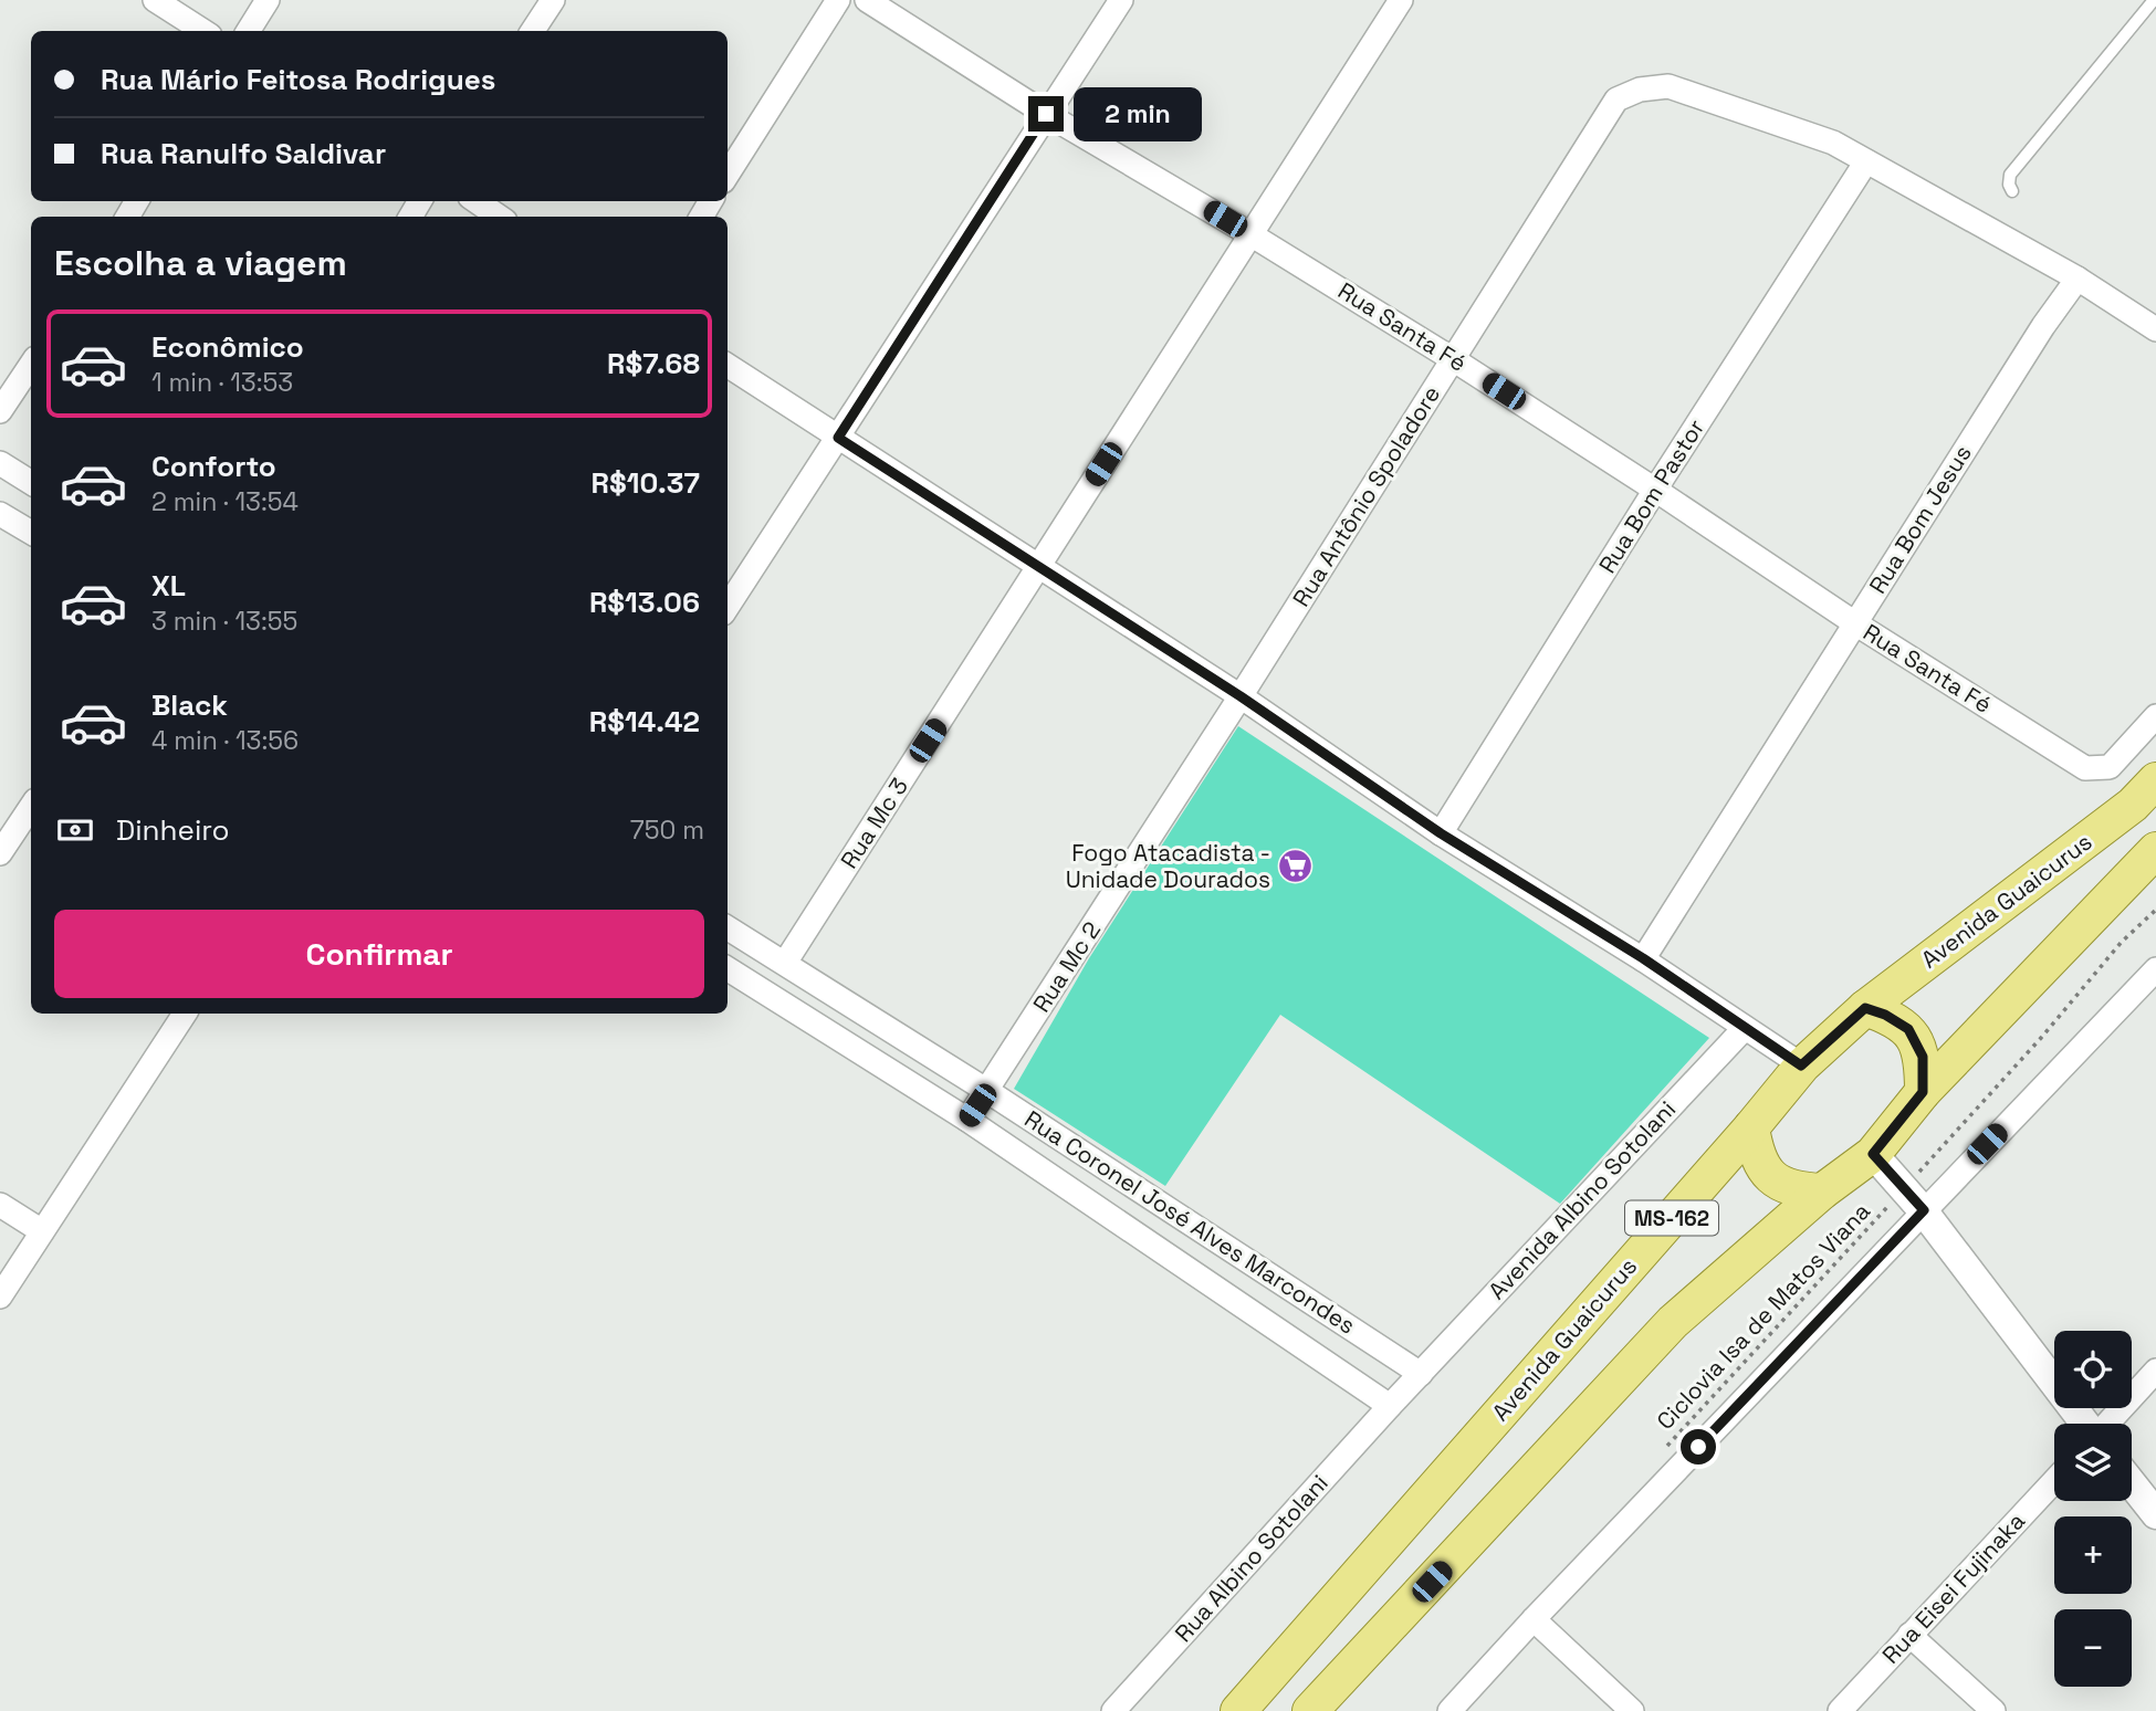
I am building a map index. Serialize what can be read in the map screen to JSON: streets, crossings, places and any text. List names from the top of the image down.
{
  "streets": {
    "main road": ["Avenida Guaicurus", "MS-162"],
    "street": [
      "Rua Santa Fé",
      "Rua Antônio Spoladore",
      "Rua Bom Pastor",
      "Rua Bom Jesus",
      "Rua Mc 3",
      "Rua Mc 2",
      "Avenida Albino Sotolani",
      "Rua Coronel José Alves Marcondes",
      "Rua Albino Sotolani",
      "Rua Eisei Fujinaka"
    ],
    "path": ["Ciclovia Isa de Matos Viana"]
  },
  "crossings": [
    ["Rua Santa Fé", "Rua Antônio Spoladore"],
    ["Rua Santa Fé", "Rua Bom Pastor"],
    ["Rua Santa Fé", "Rua Bom Jesus"],
    ["Rua Santa Fé", "Rua Mc 3"],
    ["Rua Antônio Spoladore", "Rua Bom Pastor"],
    ["Rua Antônio Spoladore", "Rua Mc 2"],
    ["Rua Mc 3", "Rua Coronel José Alves Marcondes"],
    ["Rua Mc 2", "Rua Coronel José Alves Marcondes"],
    ["Avenida Albino Sotolani", "Rua Coronel José Alves Marcondes"],
    ["Avenida Albino Sotolani", "Rua Albino Sotolani"],
    ["Rua Coronel José Alves Marcondes", "Rua Albino Sotolani"]
  ],
  "places": {
    "supermarket": ["Fogo Atacadista - Unidade Dourados"]
  },
  "page": {
    "banner": ["Rua Mário Feitosa Rodrigues", "Rua Ranulfo Saldivar"],
    "bubble": "2 min",
    "heading": "Escolha a viagem",
    "list": [
      {
        "name": "Econômico",
        "note": "1 min · 13:53",
        "value": "R$7.68"
      },
      {
        "name": "Conforto",
        "note": "2 min · 13:54",
        "value": "R$10.37"
      },
      {
        "name": "XL",
        "note": "3 min · 13:55",
        "value": "R$13.06"
      },
      {
        "name": "Black",
        "note": "4 min · 13:56",
        "value": "R$14.42"
      }
    ],
    "pay": ["Dinheiro", "750 m"],
    "buttons": "Confirmar",
    "map_buttons": ["+", "−"]
  }
}
